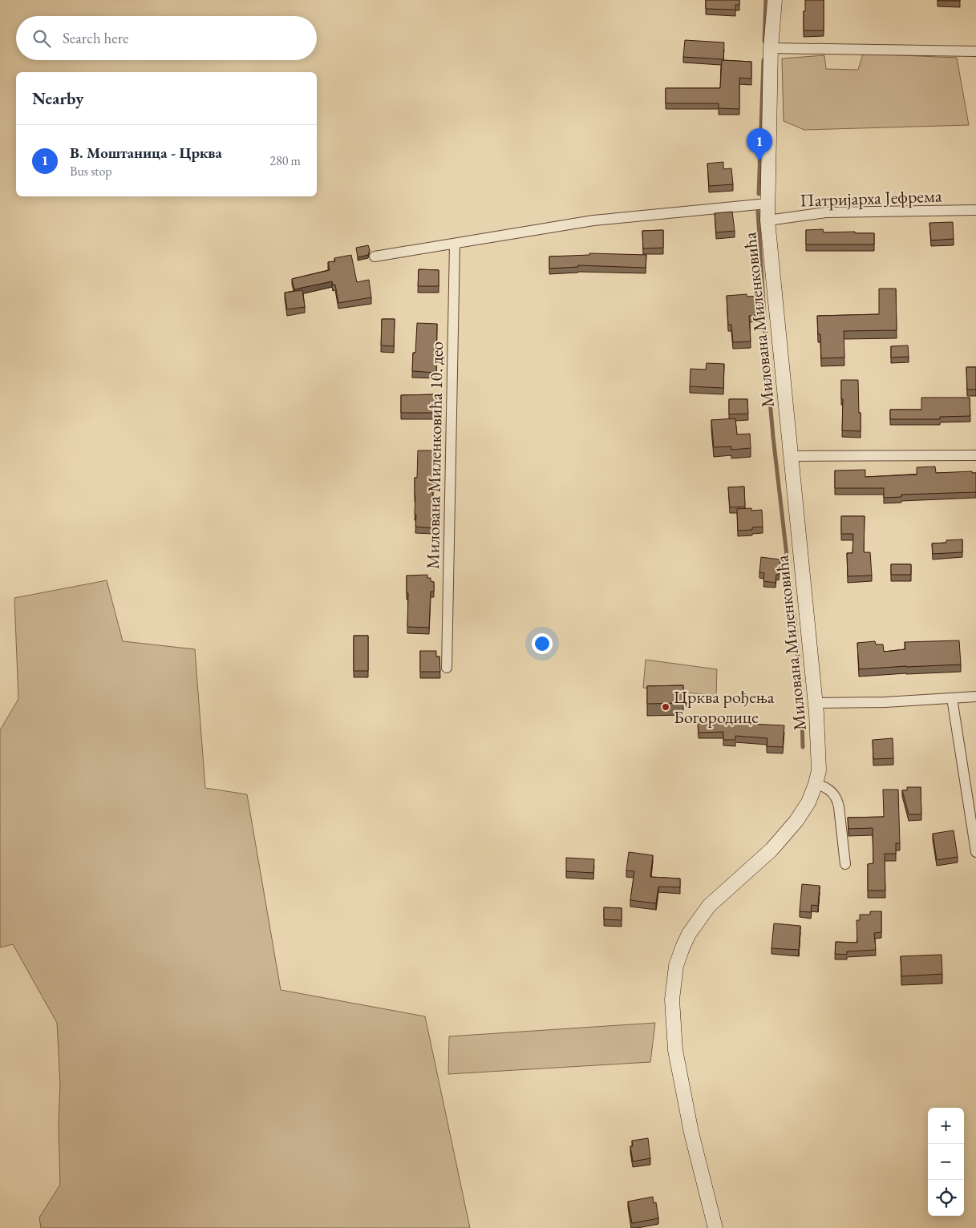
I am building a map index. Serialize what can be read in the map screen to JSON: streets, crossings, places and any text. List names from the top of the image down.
{
  "streets": {
    "street": ["Патријарха Јефрема", "Милована Миленковића", "Милована Миленковића 10. део"]
  },
  "crossings": [
    ["Патријарха Јефрема", "Милована Миленковића"]
  ],
  "places": ["Црква рођења Богородице"],
  "page": {
    "search": "Search here",
    "heading": "Nearby",
    "list": [
      {
        "mark": "1",
        "name": "В. Моштаница - Црква",
        "note": "Bus stop",
        "value": "280 m"
      }
    ],
    "pins": "1",
    "map_buttons": ["+", "−"]
  }
}
